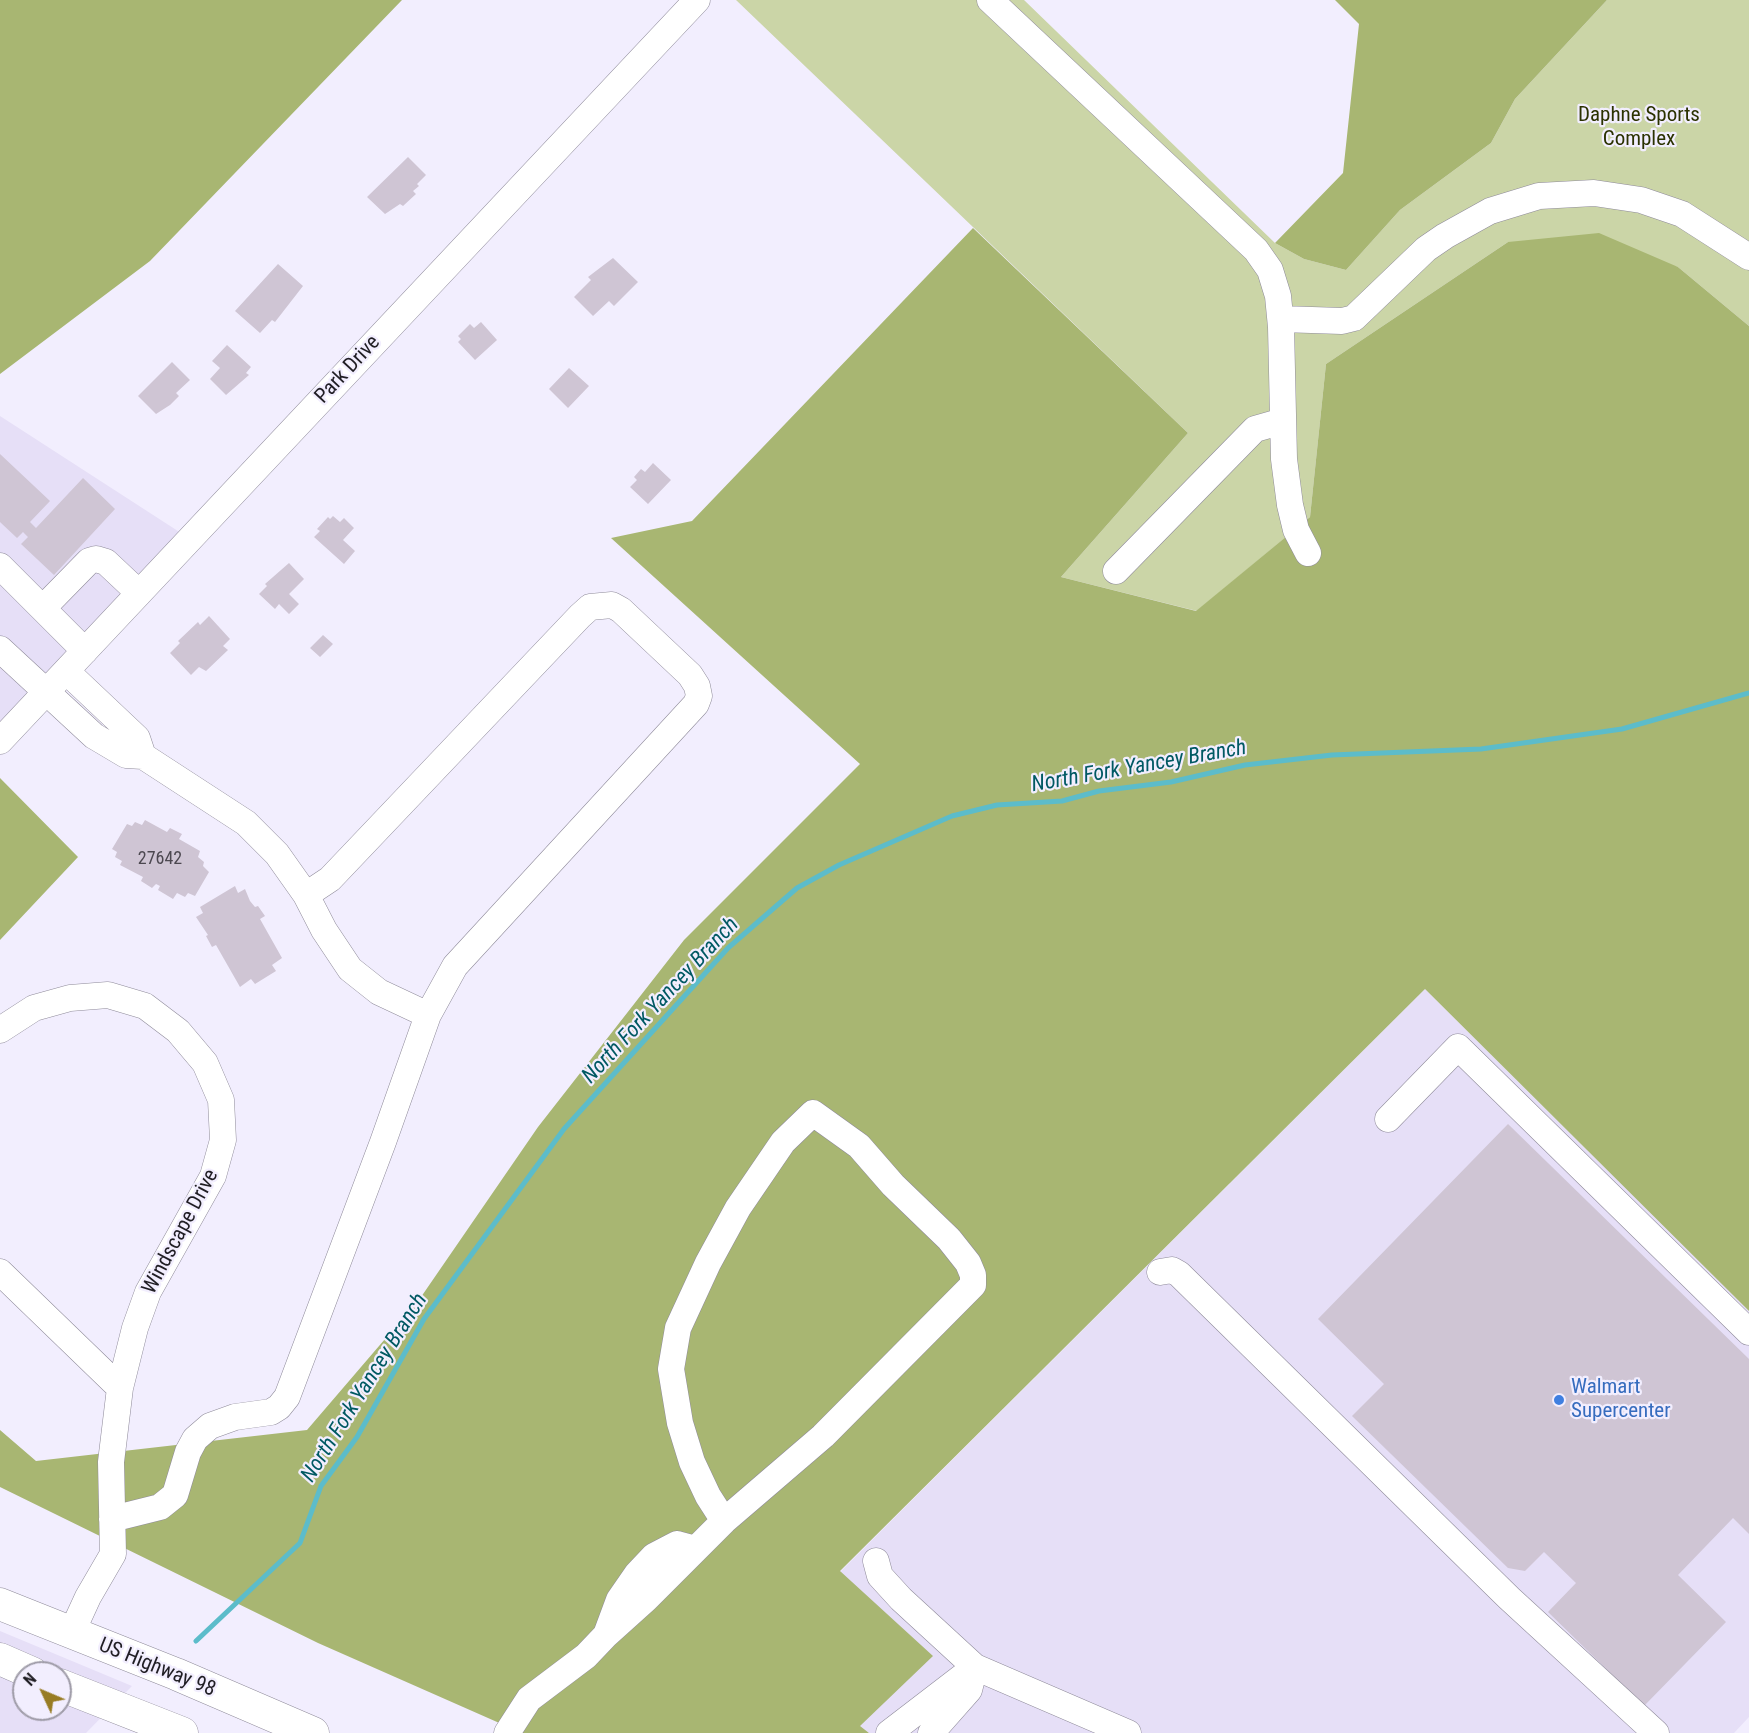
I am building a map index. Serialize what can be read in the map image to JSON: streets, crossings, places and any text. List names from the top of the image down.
{
  "streets": {
    "main road": ["US Highway 98"],
    "street": ["Park Drive", "Windscape Drive"]
  },
  "crossings": [
    ["Windscape Drive", "US Highway 98"]
  ],
  "water": ["North Fork Yancey Branch"],
  "parks": ["Daphne Sports Complex"],
  "places": ["Walmart Supercenter"],
  "house_numbers": ["27642"],
  "north": "top left"
}
